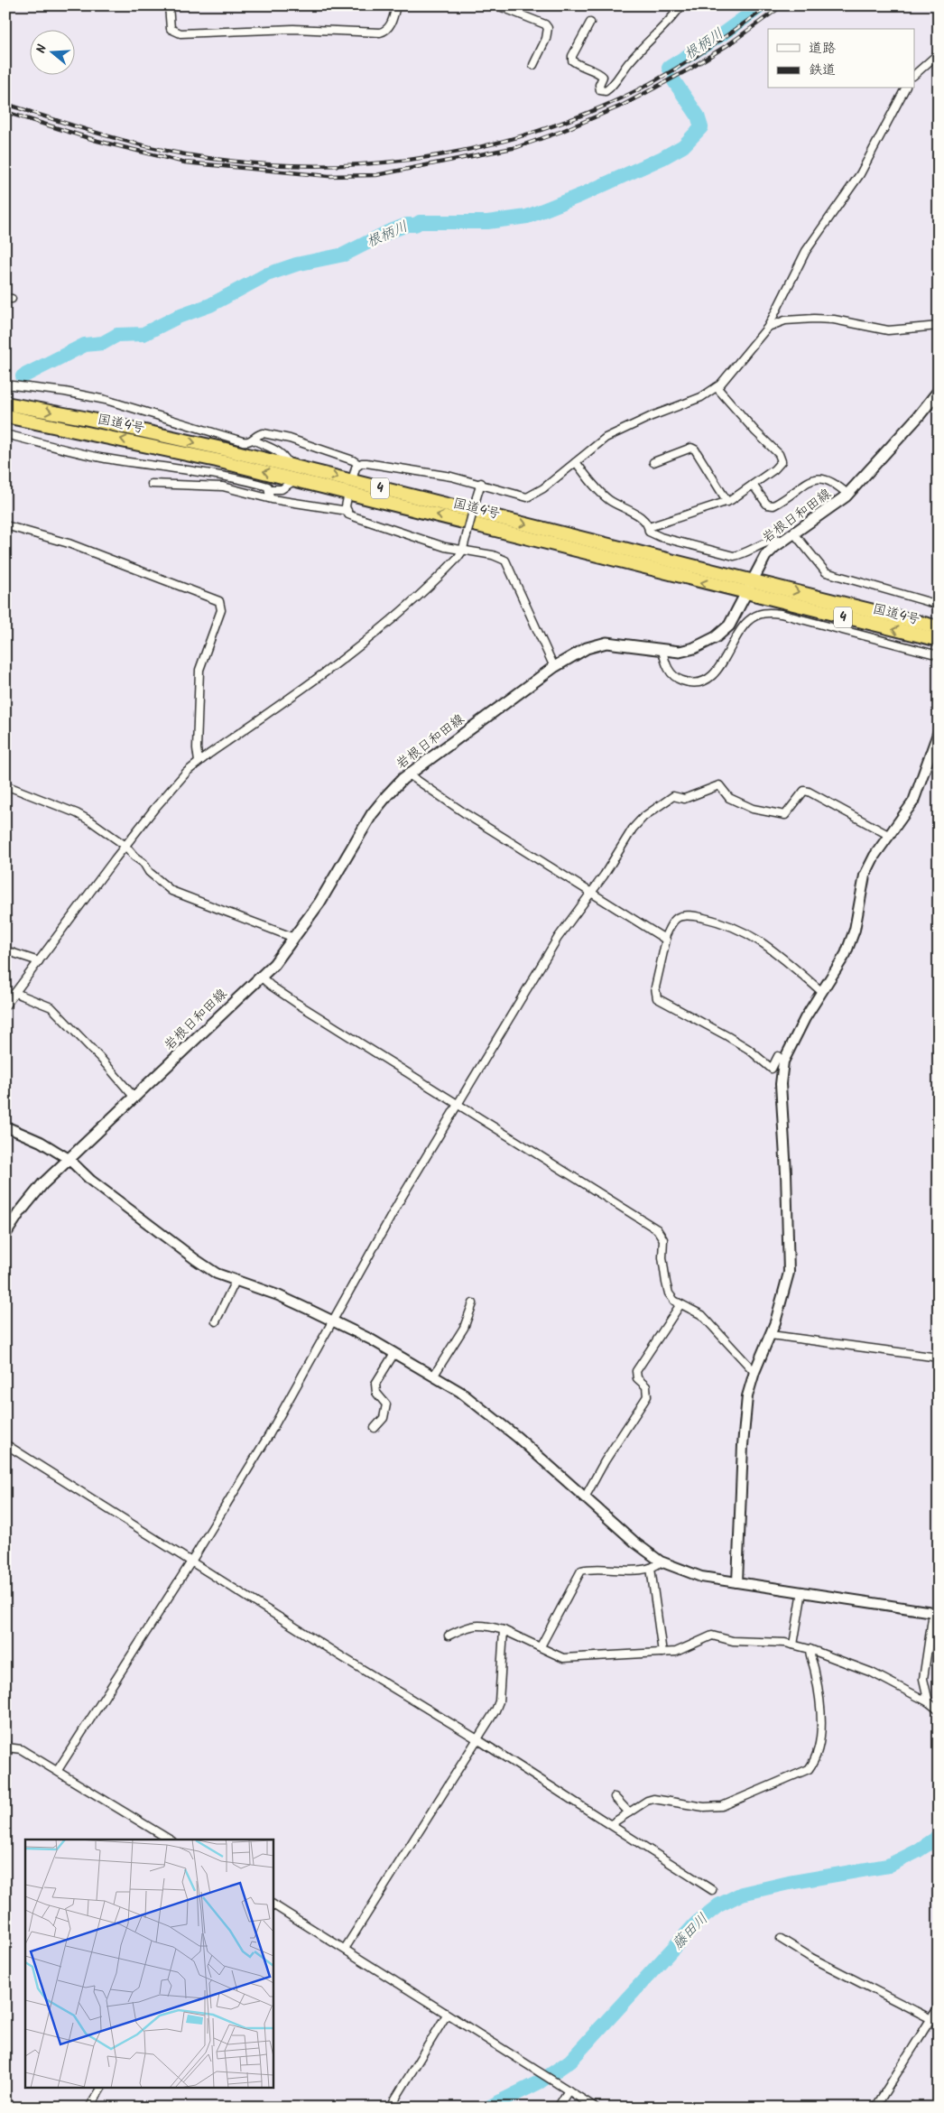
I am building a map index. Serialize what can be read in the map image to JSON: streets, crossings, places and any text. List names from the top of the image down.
{
  "streets": {
    "highway": ["国道4号", "4"],
    "main road": ["岩根日和田線"]
  },
  "crossings": [
    ["国道4号", "岩根日和田線"]
  ],
  "water": ["根柄川", "藤田川"],
  "legend": ["道路", "鉄道"],
  "north": "left"
}
